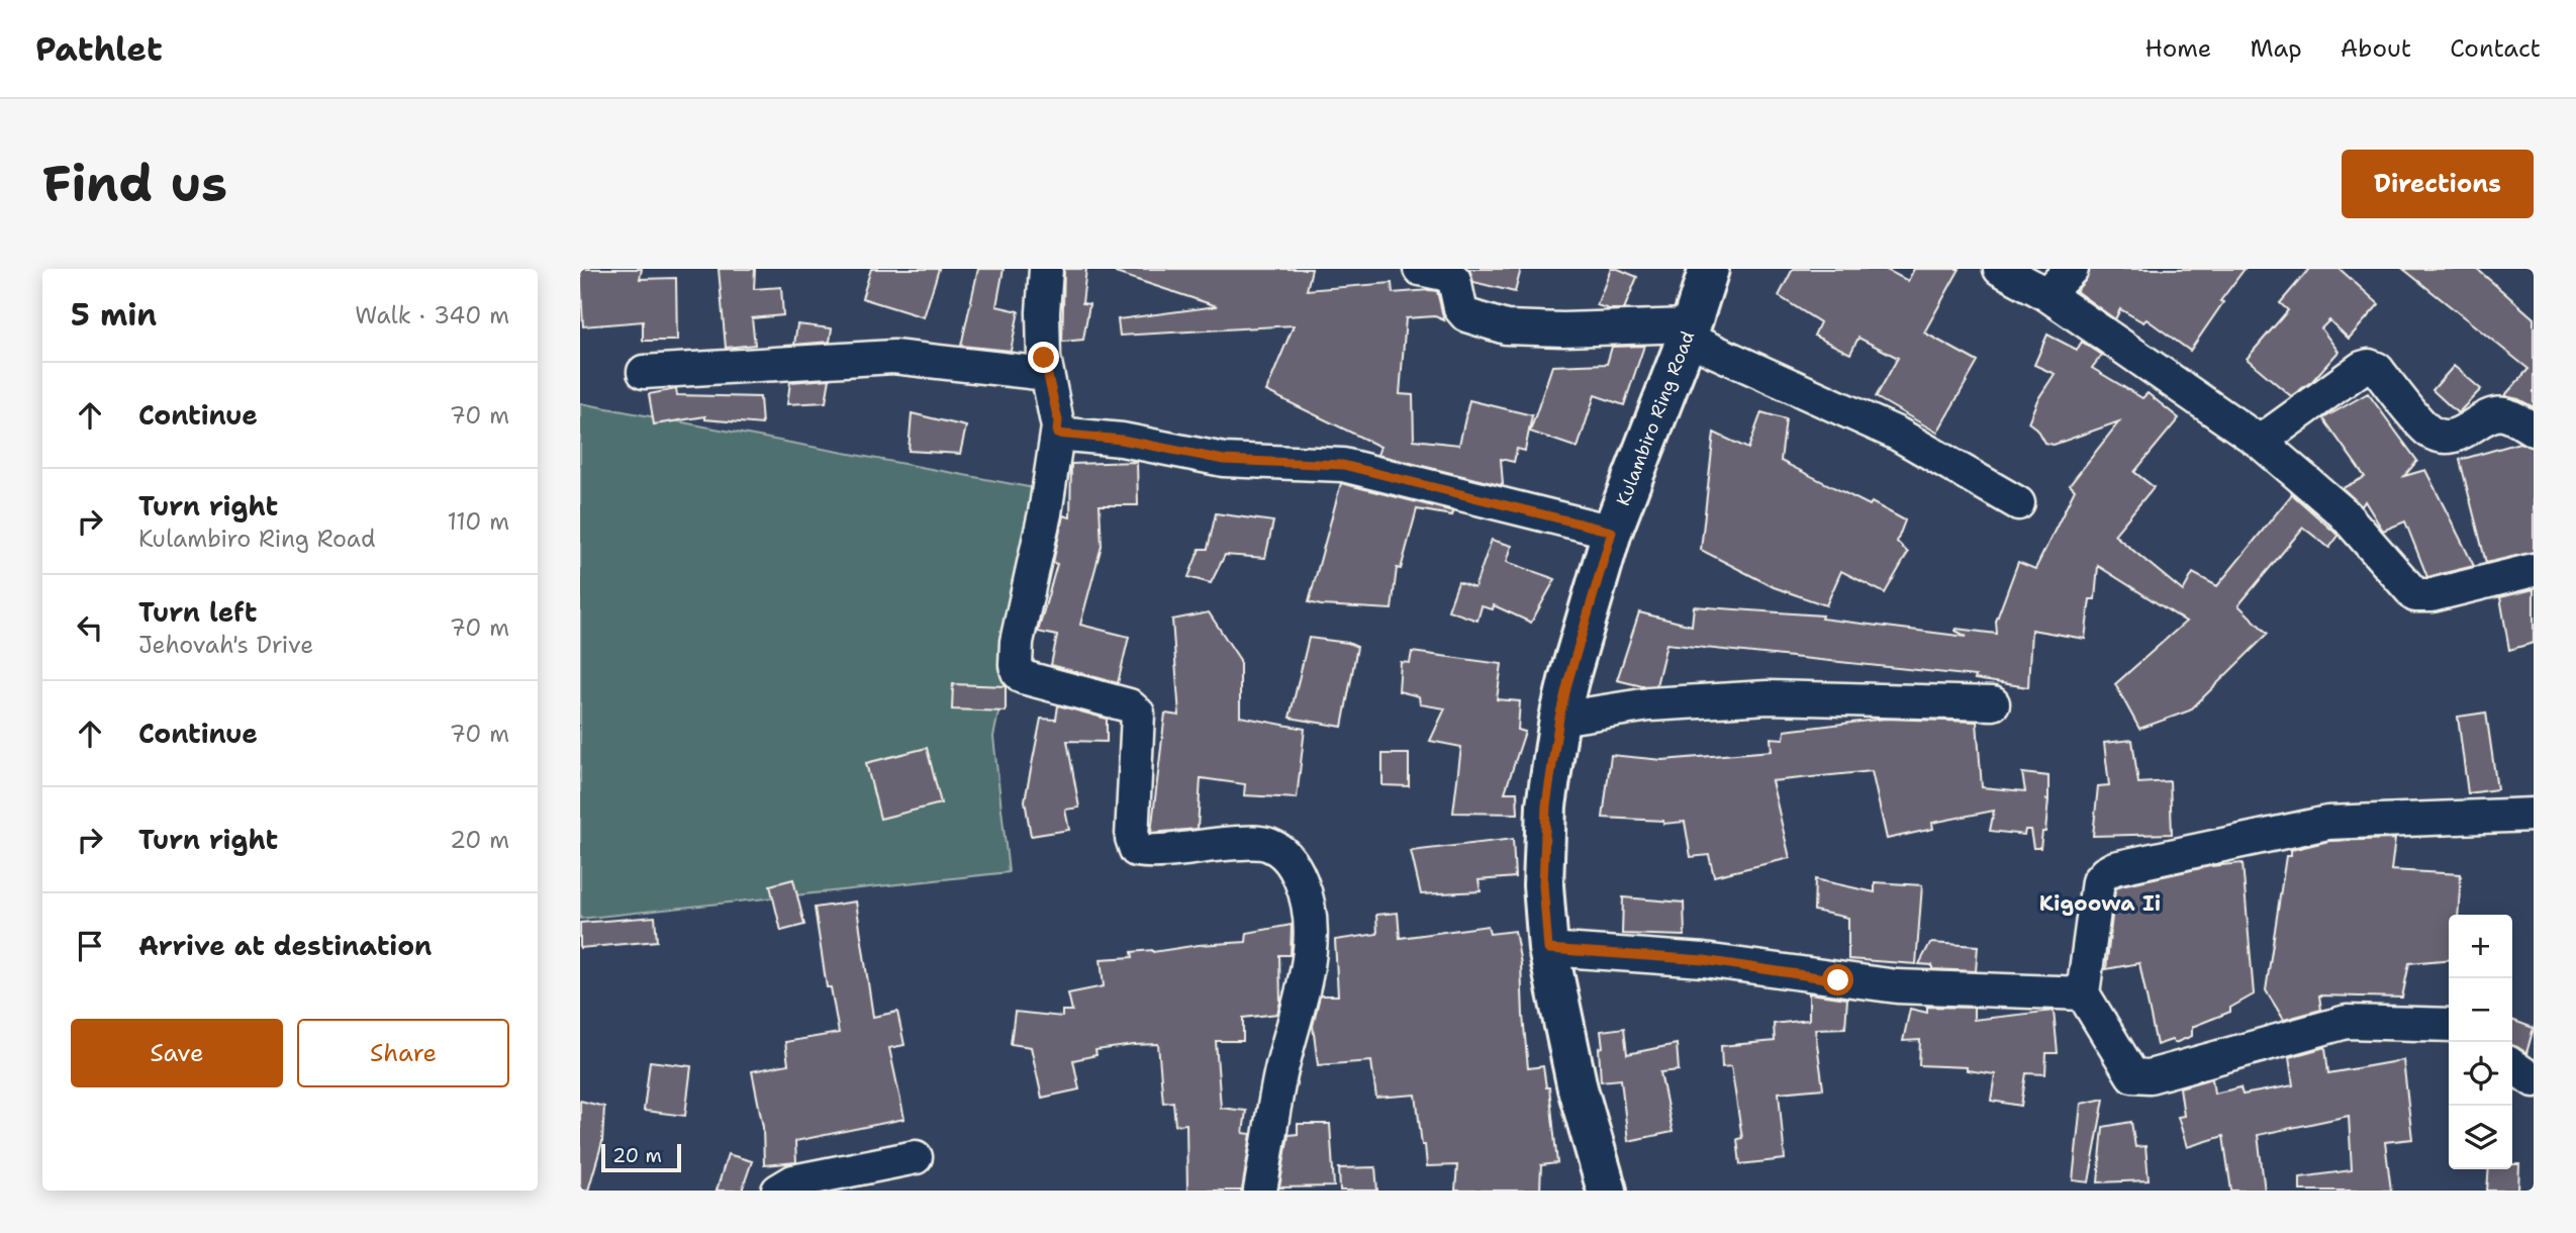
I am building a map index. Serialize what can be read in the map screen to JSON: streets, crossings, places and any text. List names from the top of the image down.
{
  "streets": {
    "street": ["Kulambiro Ring Road"]
  },
  "districts": ["Kigoowa Ii"],
  "scale_bar": "20 m",
  "page": {
    "header": "Pathlet",
    "nav": [
      "Home",
      "Map",
      "About",
      "Contact"
    ],
    "buttons": [
      "Directions",
      ["Save", "Share"]
    ],
    "title": "Find us",
    "heading": ["5 min", "Walk · 340 m"],
    "list": [
      ["Continue", "70 m"],
      ["Turn right", "Kulambiro Ring Road", "110 m"],
      ["Turn left", "Jehovah's Drive", "70 m"],
      ["Continue", "70 m"],
      ["Turn right", "20 m"],
      "Arrive at destination"
    ],
    "map_buttons": ["+", "−"],
    "scale": "20 m"
  }
}
